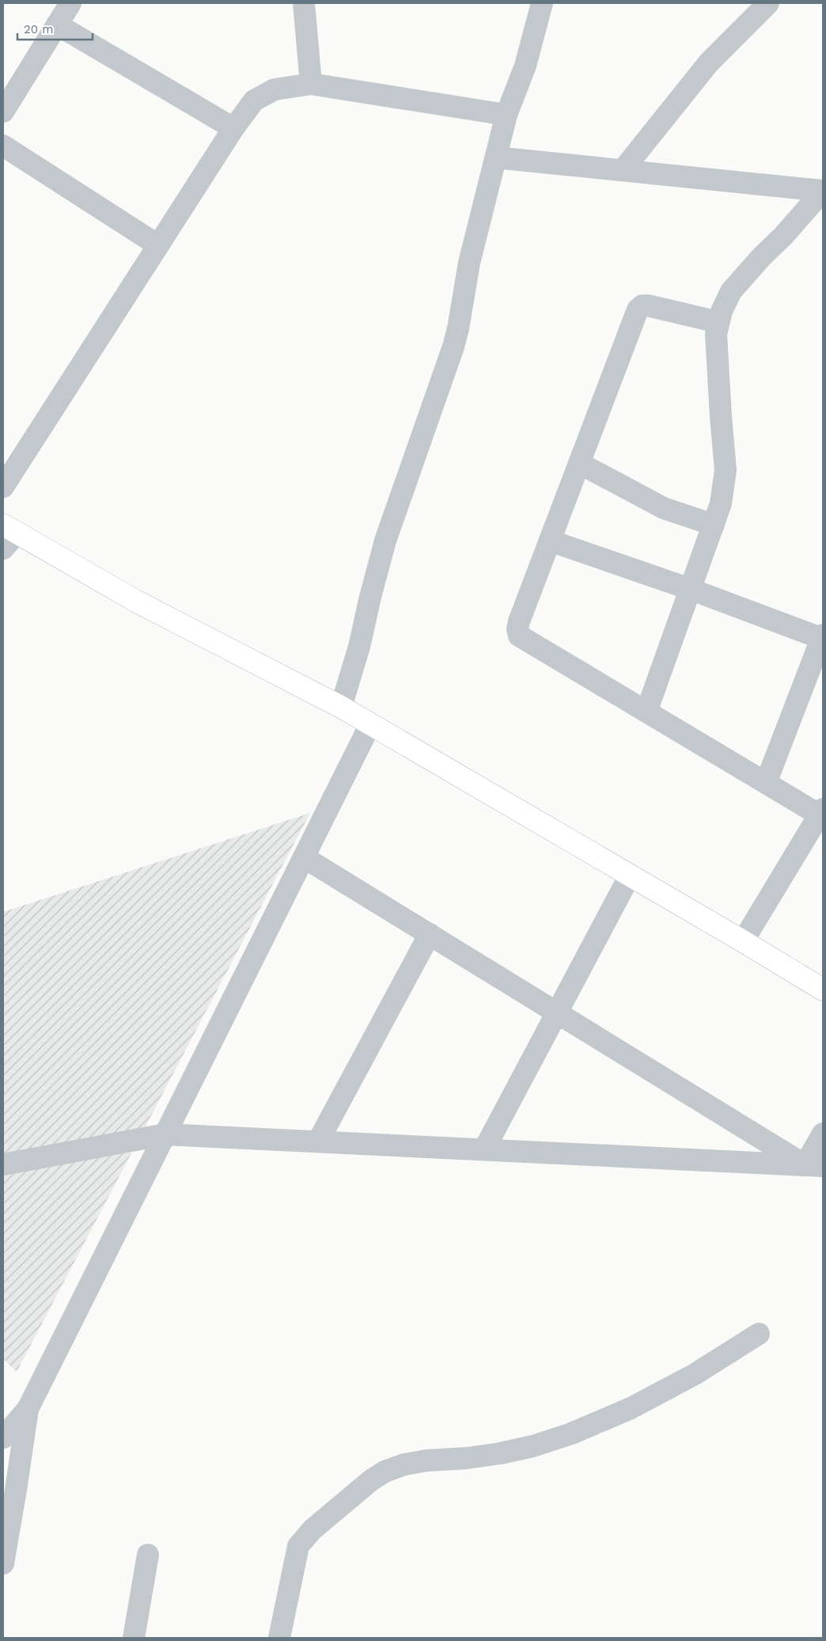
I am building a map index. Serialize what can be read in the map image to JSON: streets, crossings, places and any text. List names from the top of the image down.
{
  "scale_bar": "20 m"
}
